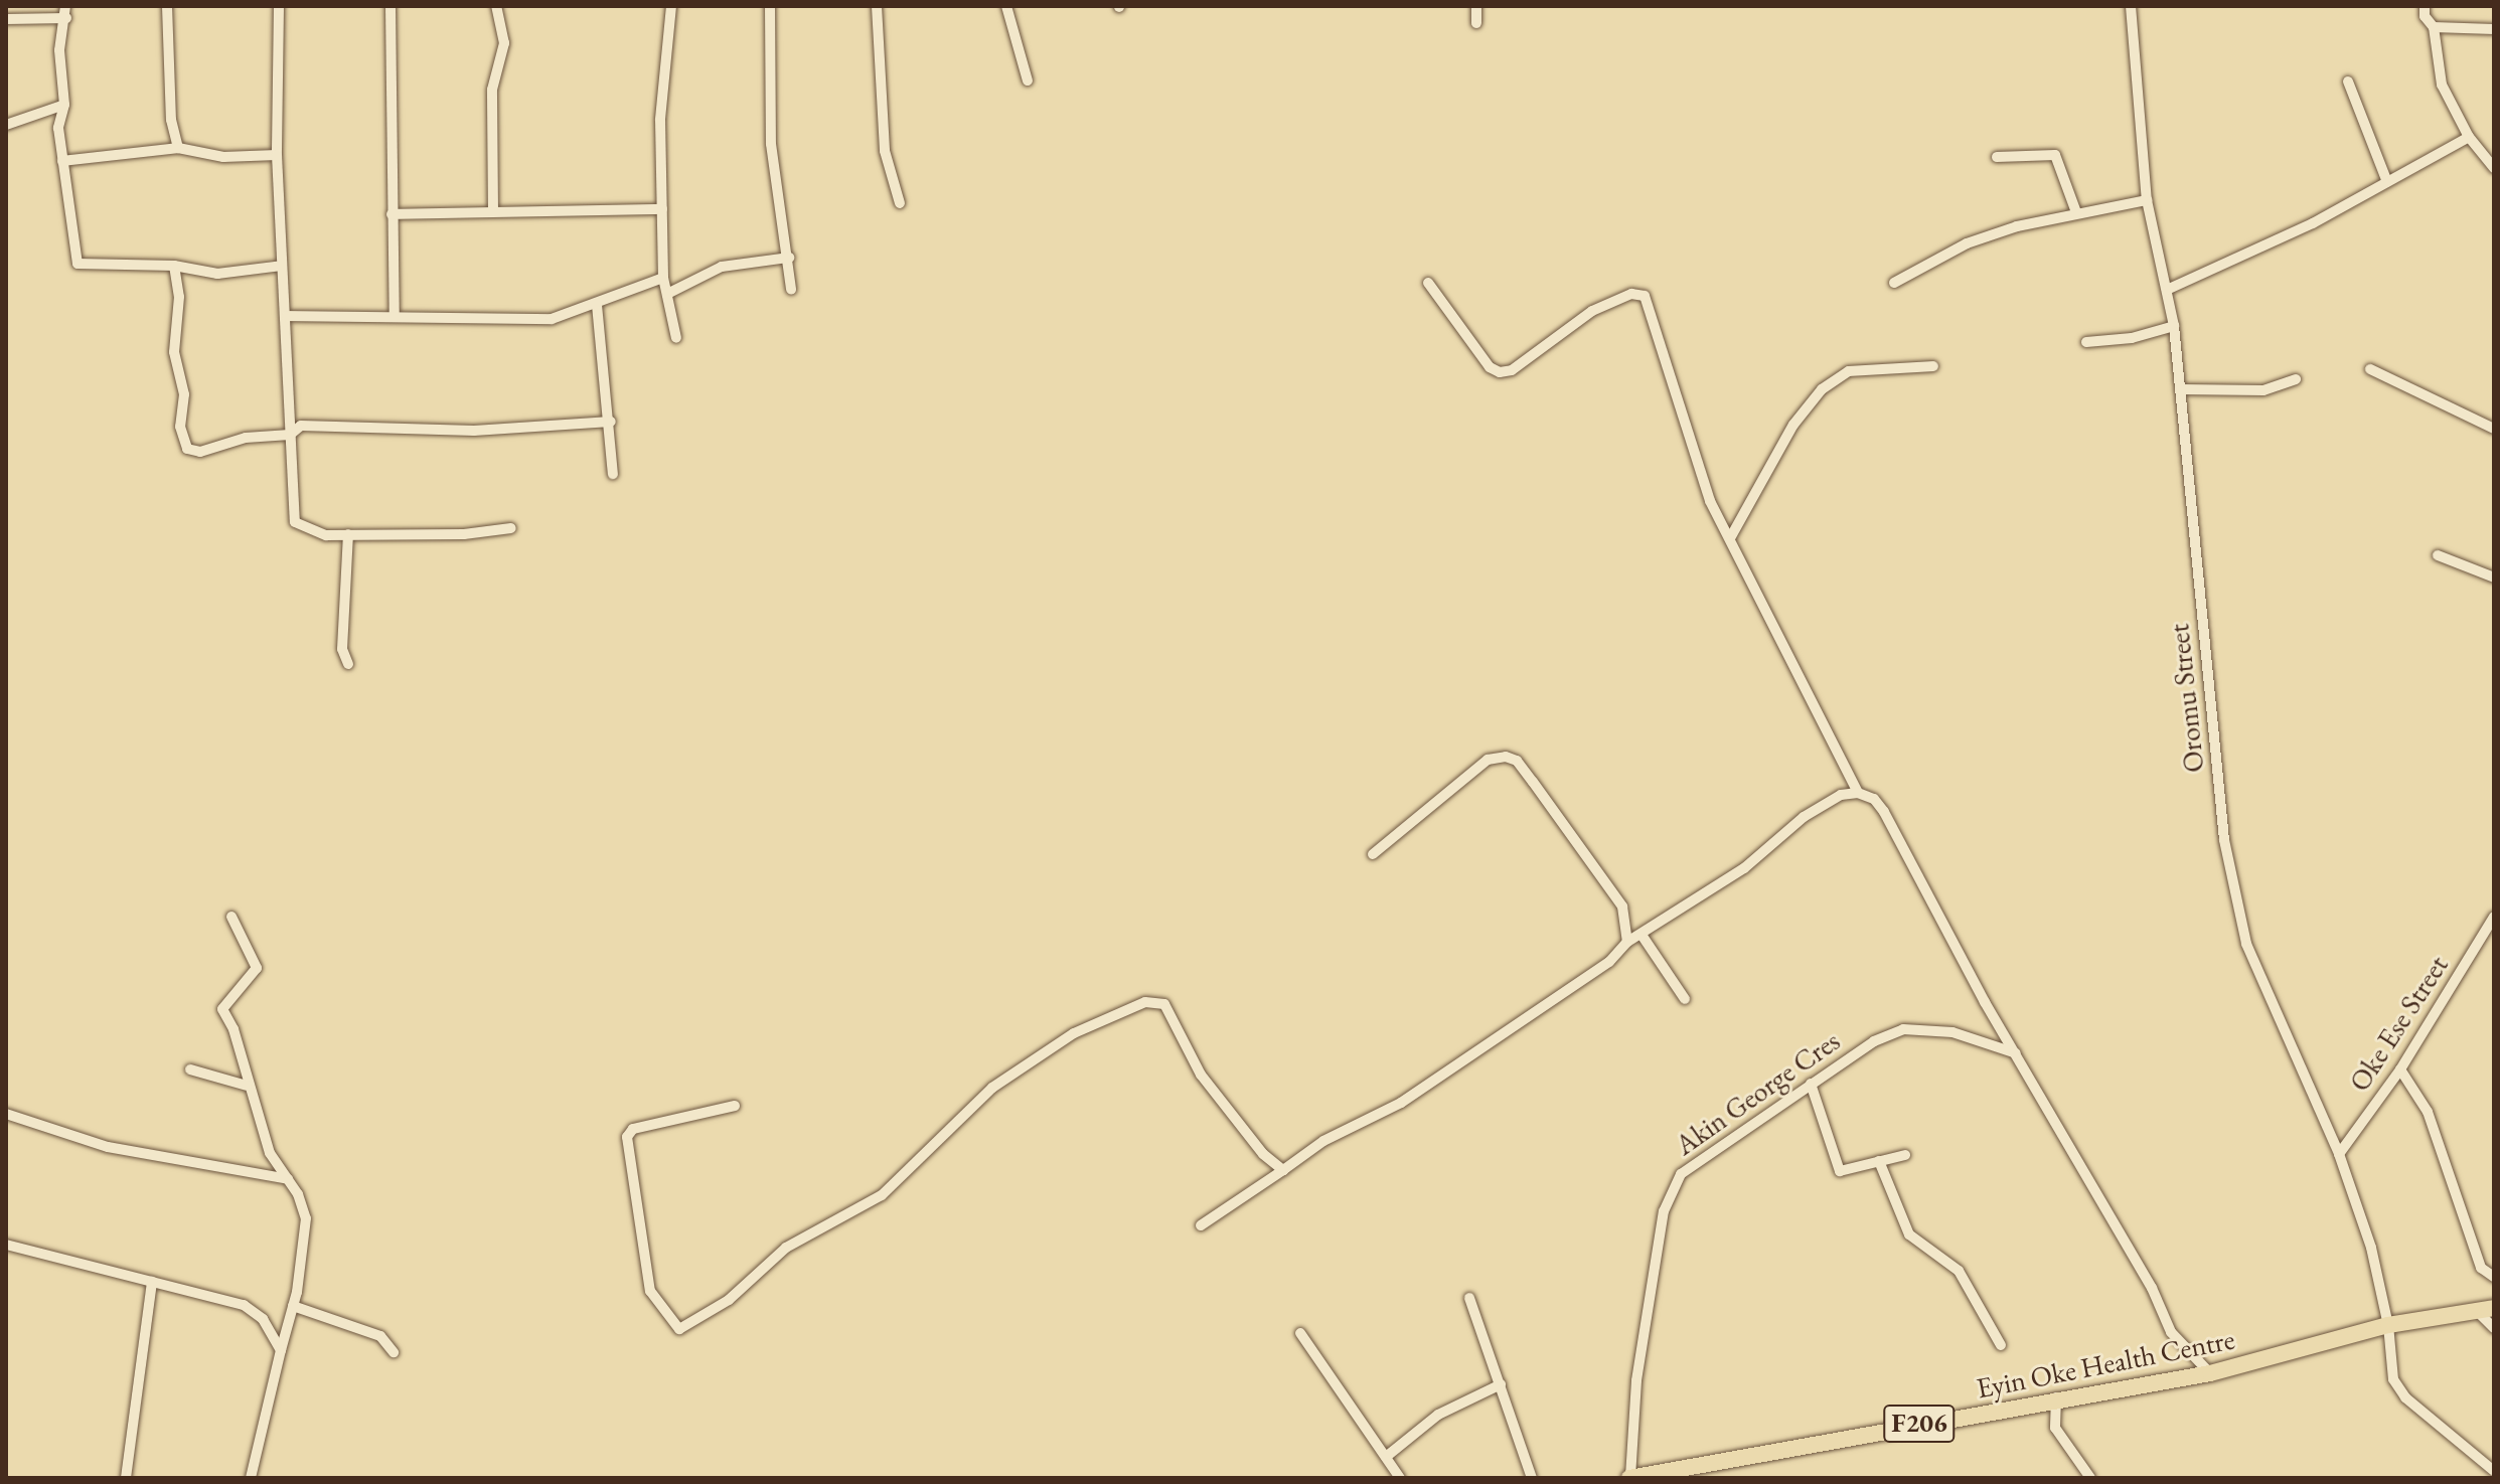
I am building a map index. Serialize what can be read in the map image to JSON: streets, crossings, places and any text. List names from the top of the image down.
{
  "streets": {
    "main road": ["Eyin Oke Health Centre", "F206"],
    "street": ["Oromu Street", "Oke Ese Street", "Akin George Cres"]
  },
  "crossings": [
    ["Oromu Street", "Oke Ese Street"],
    ["Oromu Street", "Eyin Oke Health Centre"],
    ["Akin George Cres", "Eyin Oke Health Centre"]
  ]
}
